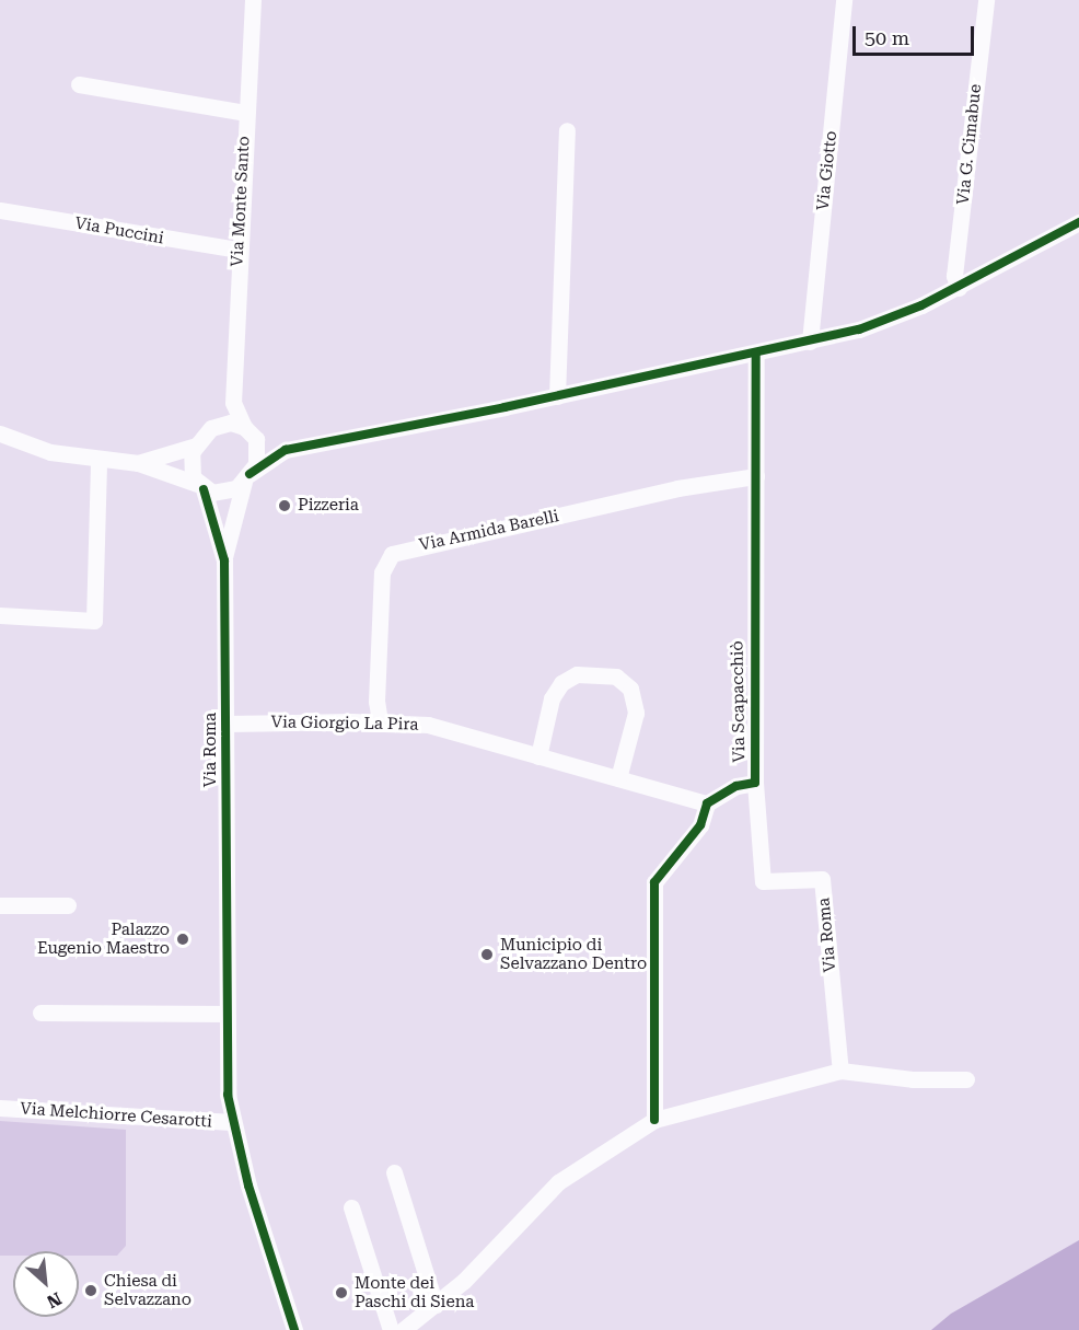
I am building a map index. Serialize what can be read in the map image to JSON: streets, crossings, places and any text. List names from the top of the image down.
{
  "streets": {
    "street": [
      "Via G. Cimabue",
      "Via Giotto",
      "Via Monte Santo",
      "Via Puccini",
      "Via Armida Barelli",
      "Via Scapacchiò",
      "Via Giorgio La Pira",
      "Via Roma",
      "Via Melchiorre Cesarotti"
    ]
  },
  "crossings": [
    ["Via Monte Santo", "Via Puccini"],
    ["Via Monte Santo", "Via Roma"],
    ["Via Armida Barelli", "Via Scapacchiò"],
    ["Via Armida Barelli", "Via Giorgio La Pira"],
    ["Via Scapacchiò", "Via Giorgio La Pira"],
    ["Via Scapacchiò", "Via Roma"],
    ["Via Giorgio La Pira", "Via Roma"],
    ["Via Roma", "Via Melchiorre Cesarotti"]
  ],
  "places": [
    "Pizzeria",
    "Palazzo Eugenio Maestro",
    "Municipio di Selvazzano Dentro",
    "Chiesa di Selvazzano",
    "Monte dei Paschi di Siena"
  ],
  "scale_bar": "50 m",
  "north": "bottom right"
}
